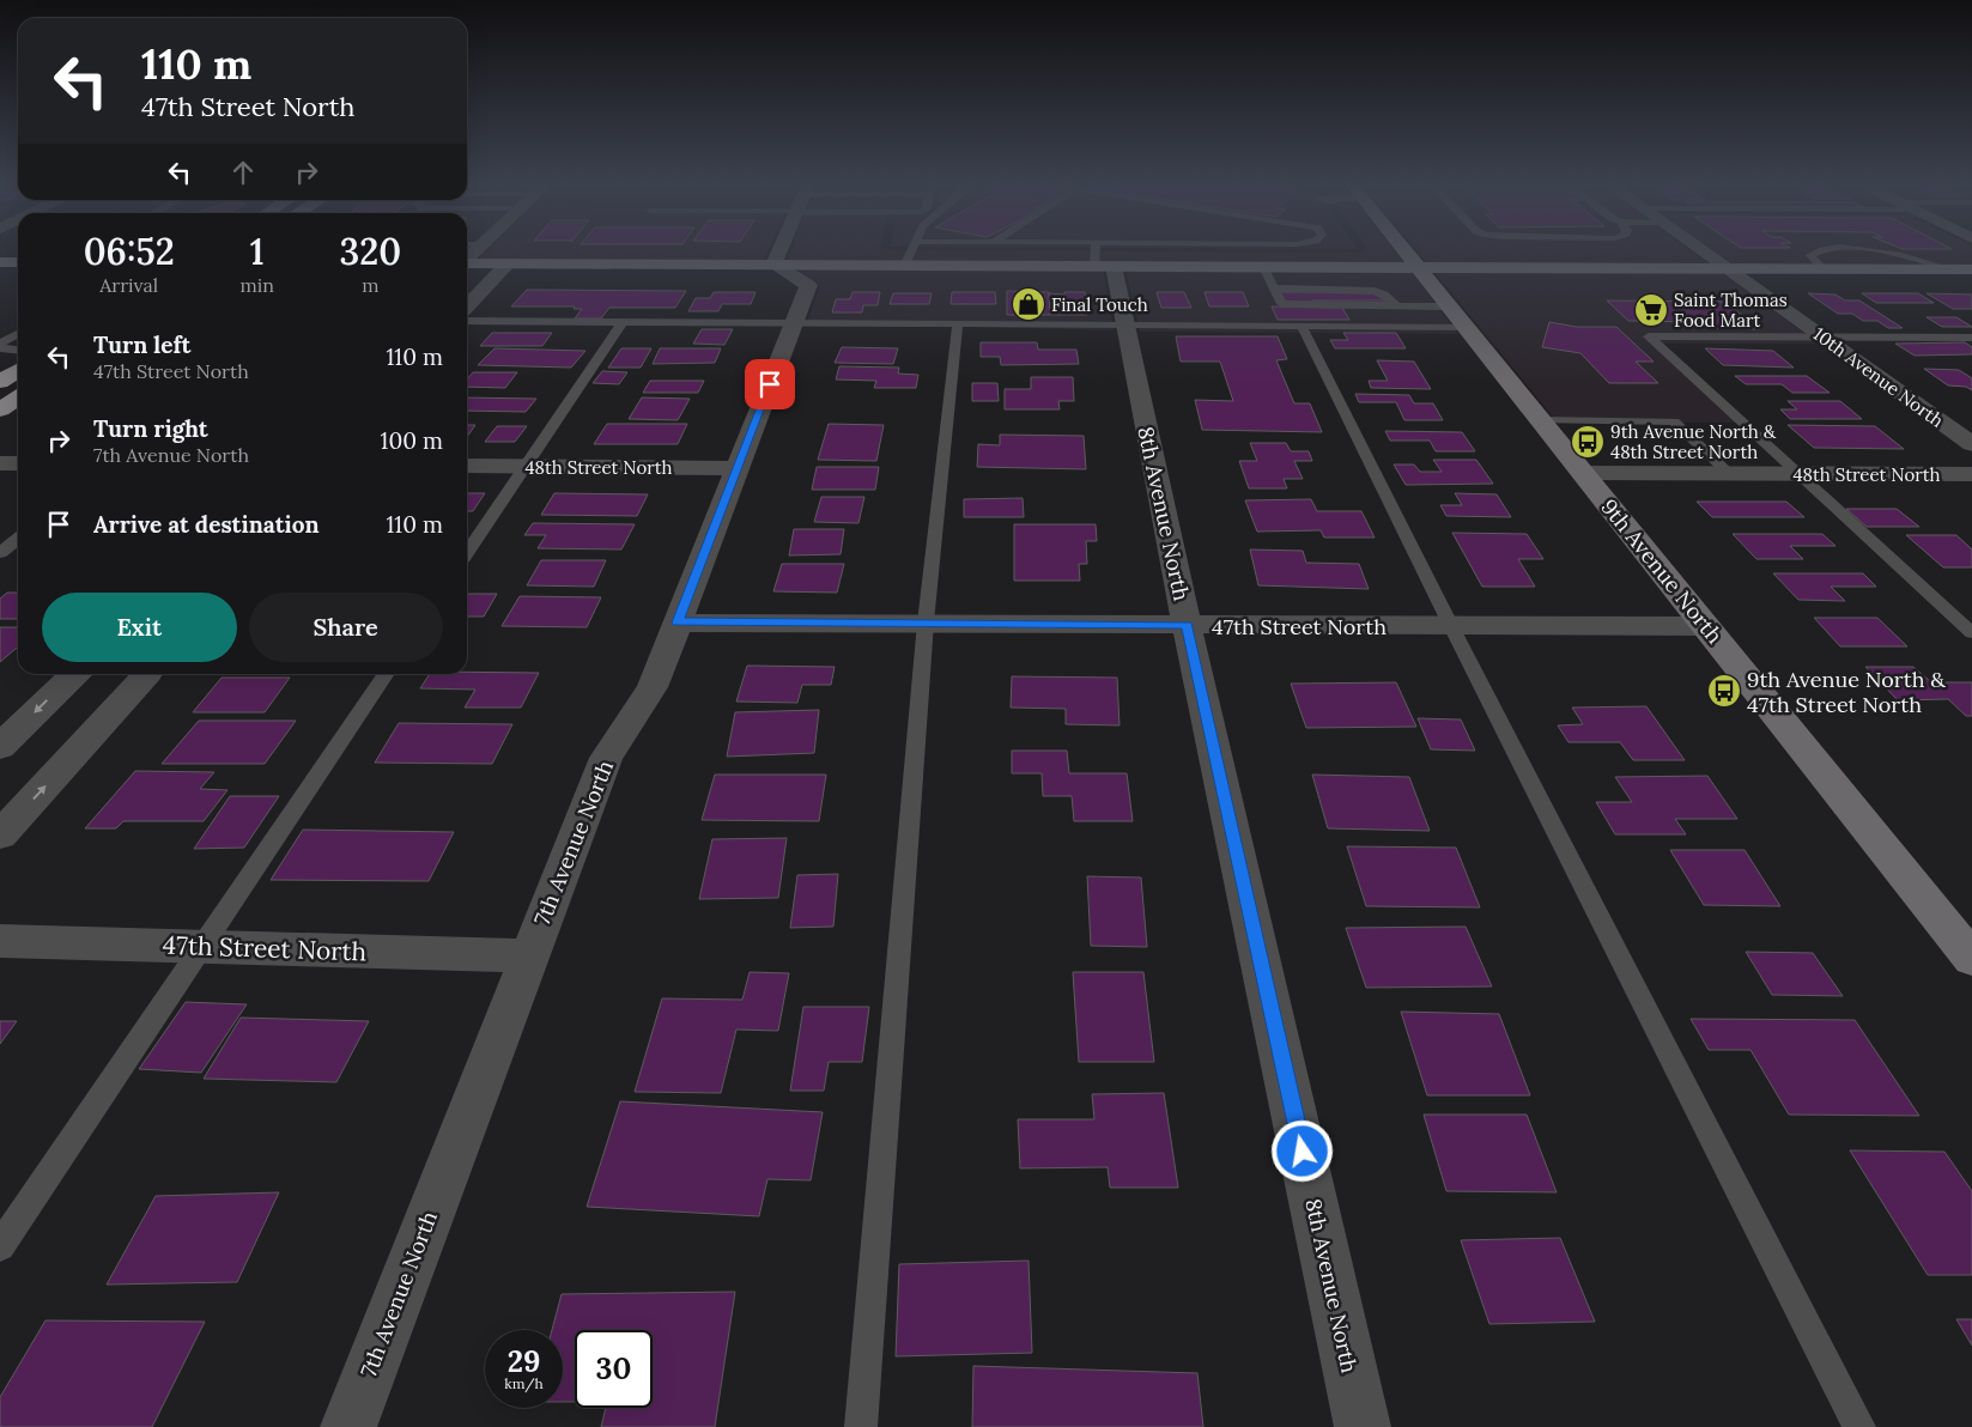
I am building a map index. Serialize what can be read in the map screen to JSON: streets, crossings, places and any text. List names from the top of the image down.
{
  "streets": {
    "main road": ["9th Avenue North"],
    "street": [
      "10th Avenue North",
      "48th Street North",
      "8th Avenue North",
      "47th Street North",
      "7th Avenue North"
    ]
  },
  "crossings": [
    ["48th Street North", "9th Avenue North"],
    ["48th Street North", "7th Avenue North"],
    ["8th Avenue North", "47th Street North"],
    ["9th Avenue North", "47th Street North"],
    ["47th Street North", "7th Avenue North"]
  ],
  "places": {
    "shop": ["Final Touch"],
    "supermarket": ["Saint Thomas Food Mart"],
    "bus stop": ["9th Avenue North & 48th Street North", "9th Avenue North & 47th Street North"]
  },
  "page": {
    "turn": ["110 m", "47th Street North"],
    "eta": [
      "06:52",
      "Arrival",
      "1",
      "min",
      "320",
      "m"
    ],
    "list": [
      {
        "name": "Turn left",
        "note": "47th Street North",
        "value": "110 m"
      },
      {
        "name": "Turn right",
        "note": "7th Avenue North",
        "value": "100 m"
      },
      {
        "name": "Arrive at destination",
        "value": "110 m"
      }
    ],
    "buttons": ["Exit", "Share"],
    "speed": "29 km/h",
    "limit": "30"
  }
}
